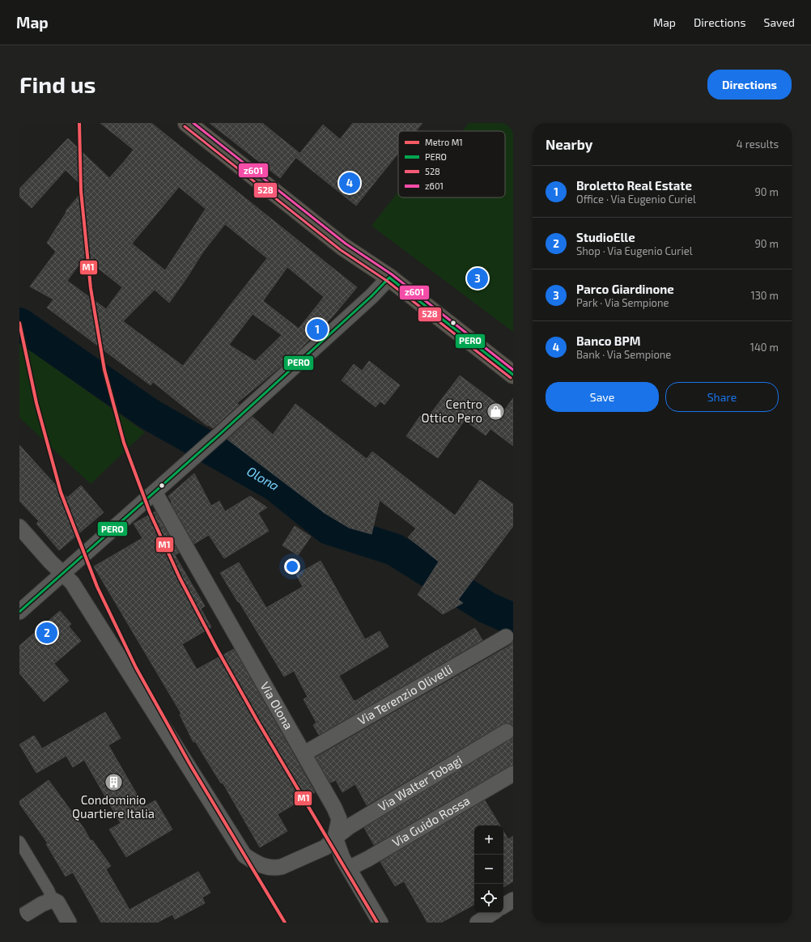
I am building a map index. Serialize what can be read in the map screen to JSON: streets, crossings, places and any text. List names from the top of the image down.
{
  "streets": {
    "street": [
      "Via Terenzio Olivelli",
      "Via Olona",
      "Via Walter Tobagi",
      "Via Guido Rossa"
    ]
  },
  "crossings": [
    ["Via Terenzio Olivelli", "Via Olona"],
    ["Via Olona", "Via Walter Tobagi"]
  ],
  "water": ["Olona"],
  "places": {
    "shop": ["Centro Ottico Pero"],
    "building": ["Condominio Quartiere Italia"]
  },
  "lines": [
    "metro line M1",
    "transit line z601",
    "transit line 528",
    "transit line PERO"
  ],
  "legend": [
    "Metro M1",
    "PERO",
    "528",
    "z601"
  ],
  "page": {
    "header": "Map",
    "nav": ["Map", "Directions", "Saved"],
    "buttons": [
      "Directions",
      ["Save", "Share"]
    ],
    "title": "Find us",
    "heading": ["Nearby", "4 results"],
    "list": [
      {
        "mark": "1",
        "name": "Broletto Real Estate",
        "note": "Office · Via Eugenio Curiel",
        "value": "90 m"
      },
      {
        "mark": "2",
        "name": "StudioElle",
        "note": "Shop · Via Eugenio Curiel",
        "value": "90 m"
      },
      {
        "mark": "3",
        "name": "Parco Giardinone",
        "note": "Park · Via Sempione",
        "value": "130 m"
      },
      {
        "mark": "4",
        "name": "Banco BPM",
        "note": "Bank · Via Sempione",
        "value": "140 m"
      }
    ],
    "pins": [
      "4",
      "3",
      "1",
      "2"
    ],
    "map_buttons": ["+", "−"]
  }
}
